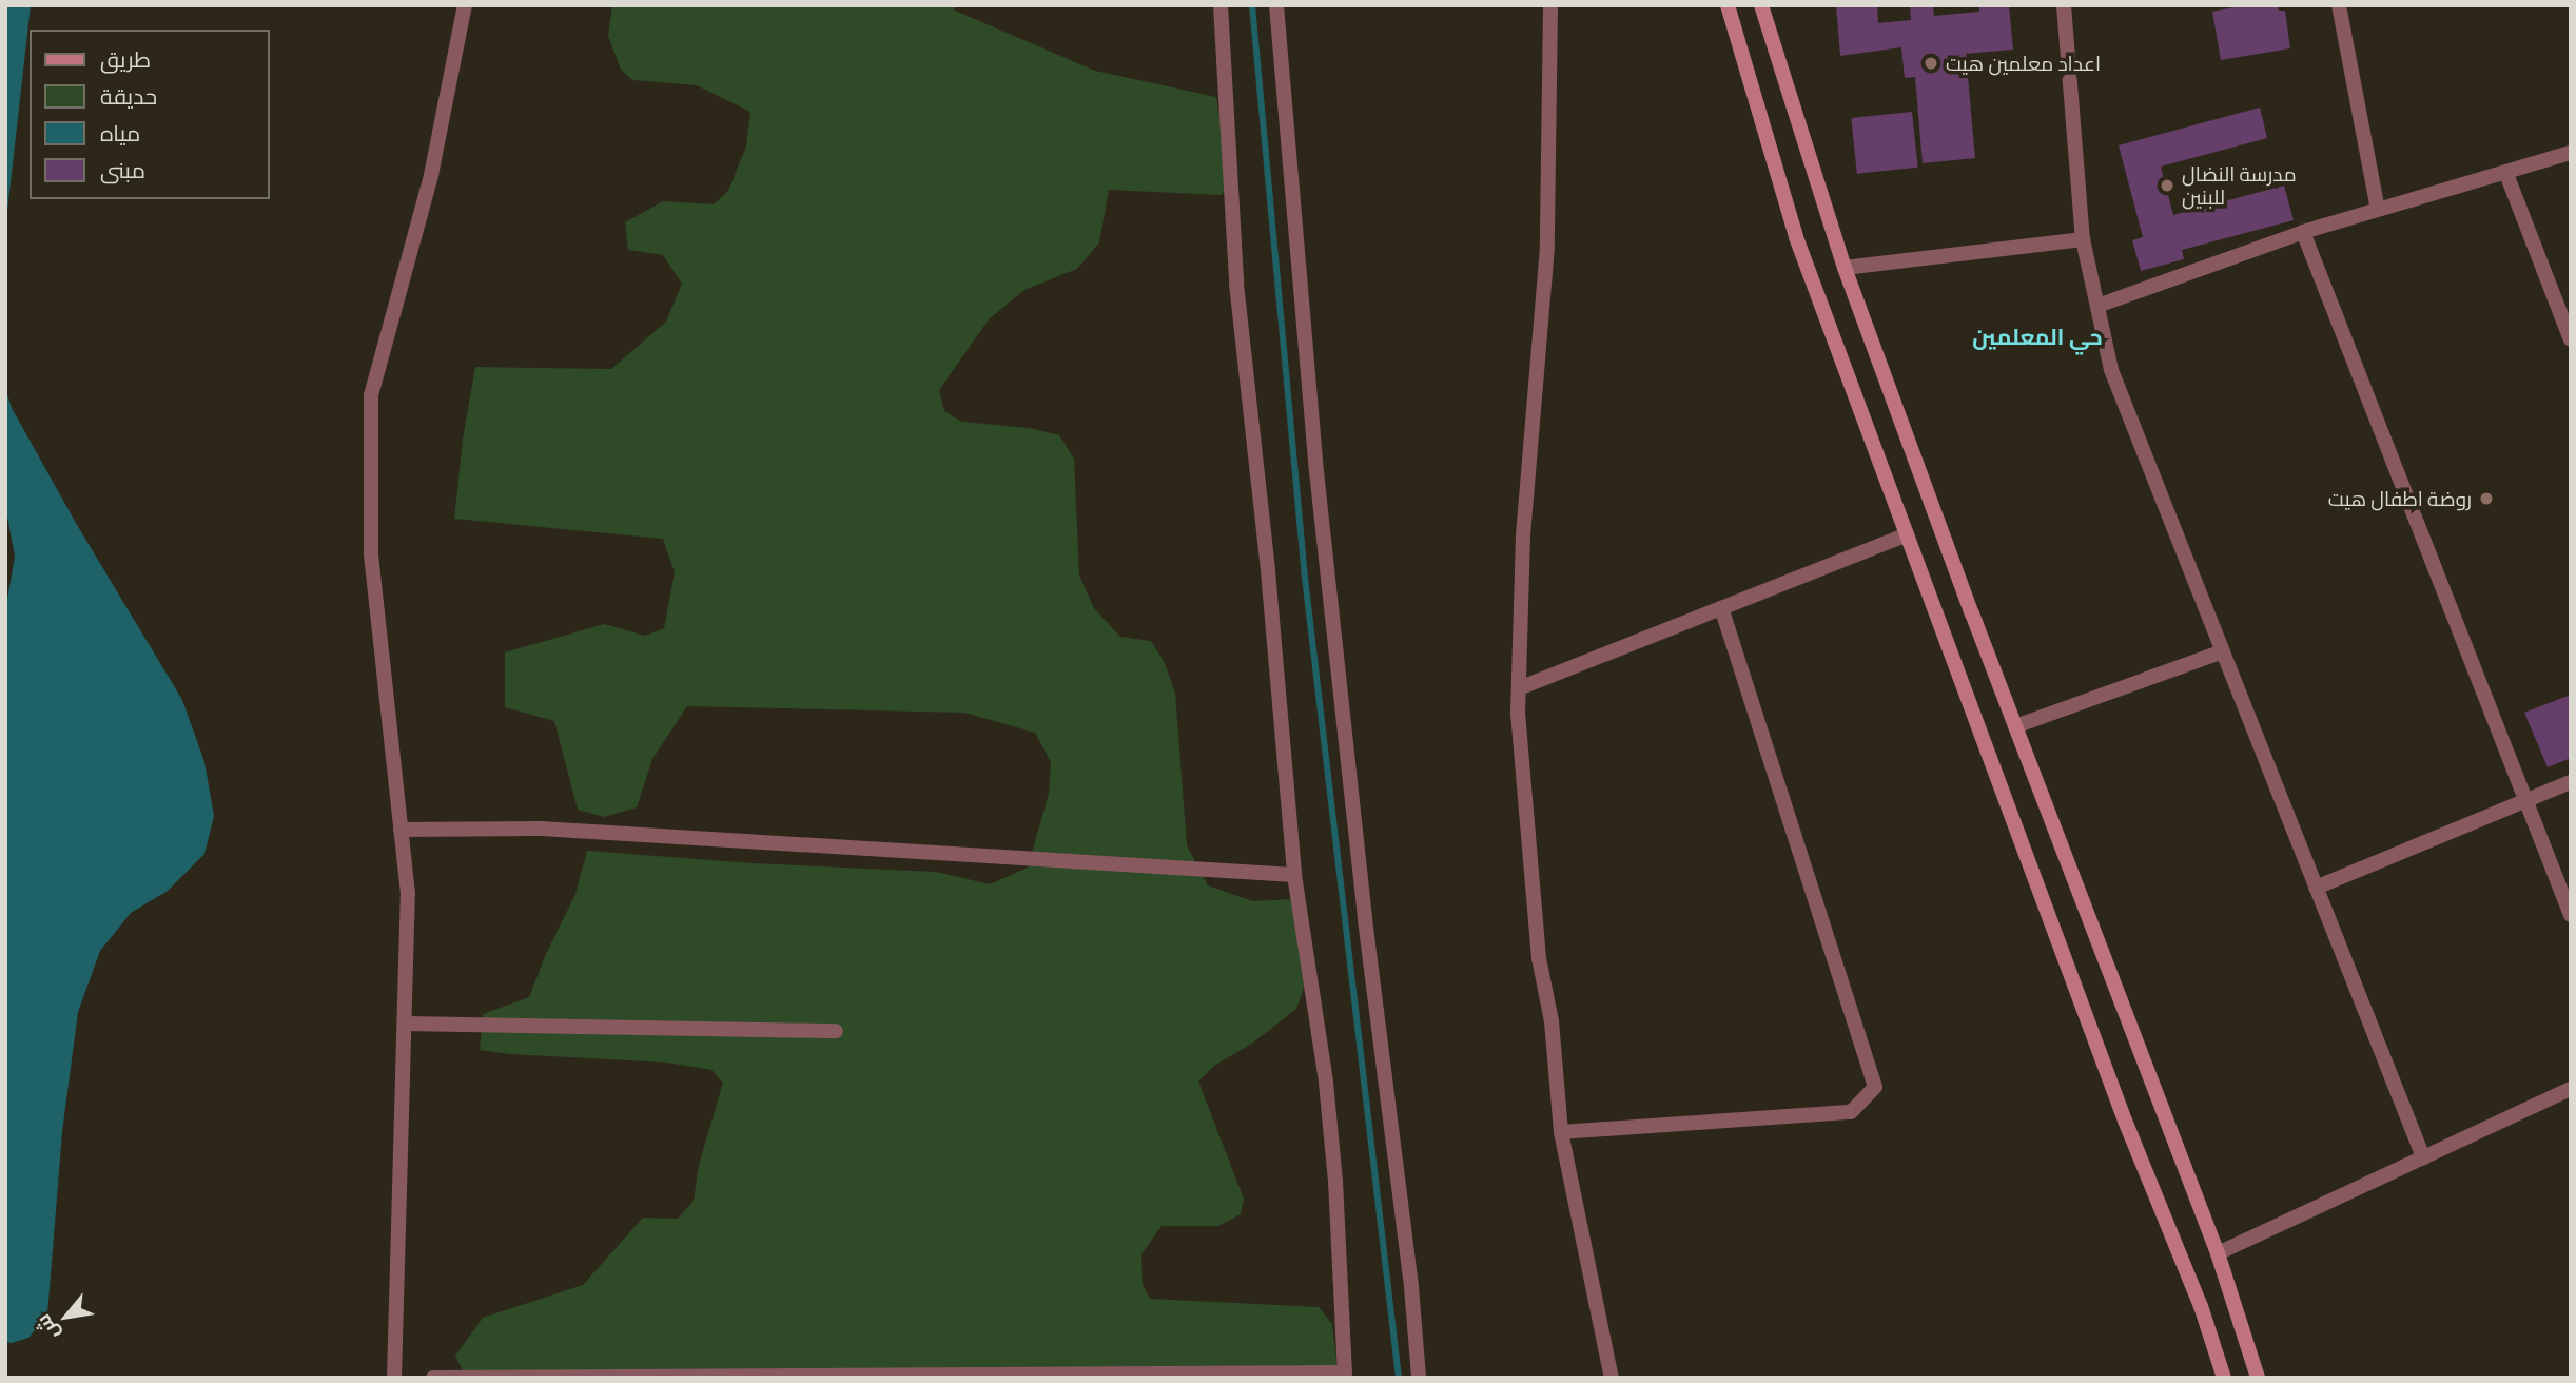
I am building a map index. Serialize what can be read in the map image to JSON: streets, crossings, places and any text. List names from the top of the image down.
{
  "districts": ["حي المعلمين"],
  "places": ["اعداد معلمين هيت", "مدرسة النضال للبنين", "روضة اطفال هيت"],
  "legend": [
    "طريق",
    "حديقة",
    "مياه",
    "مبنى"
  ],
  "north": "bottom left"
}
